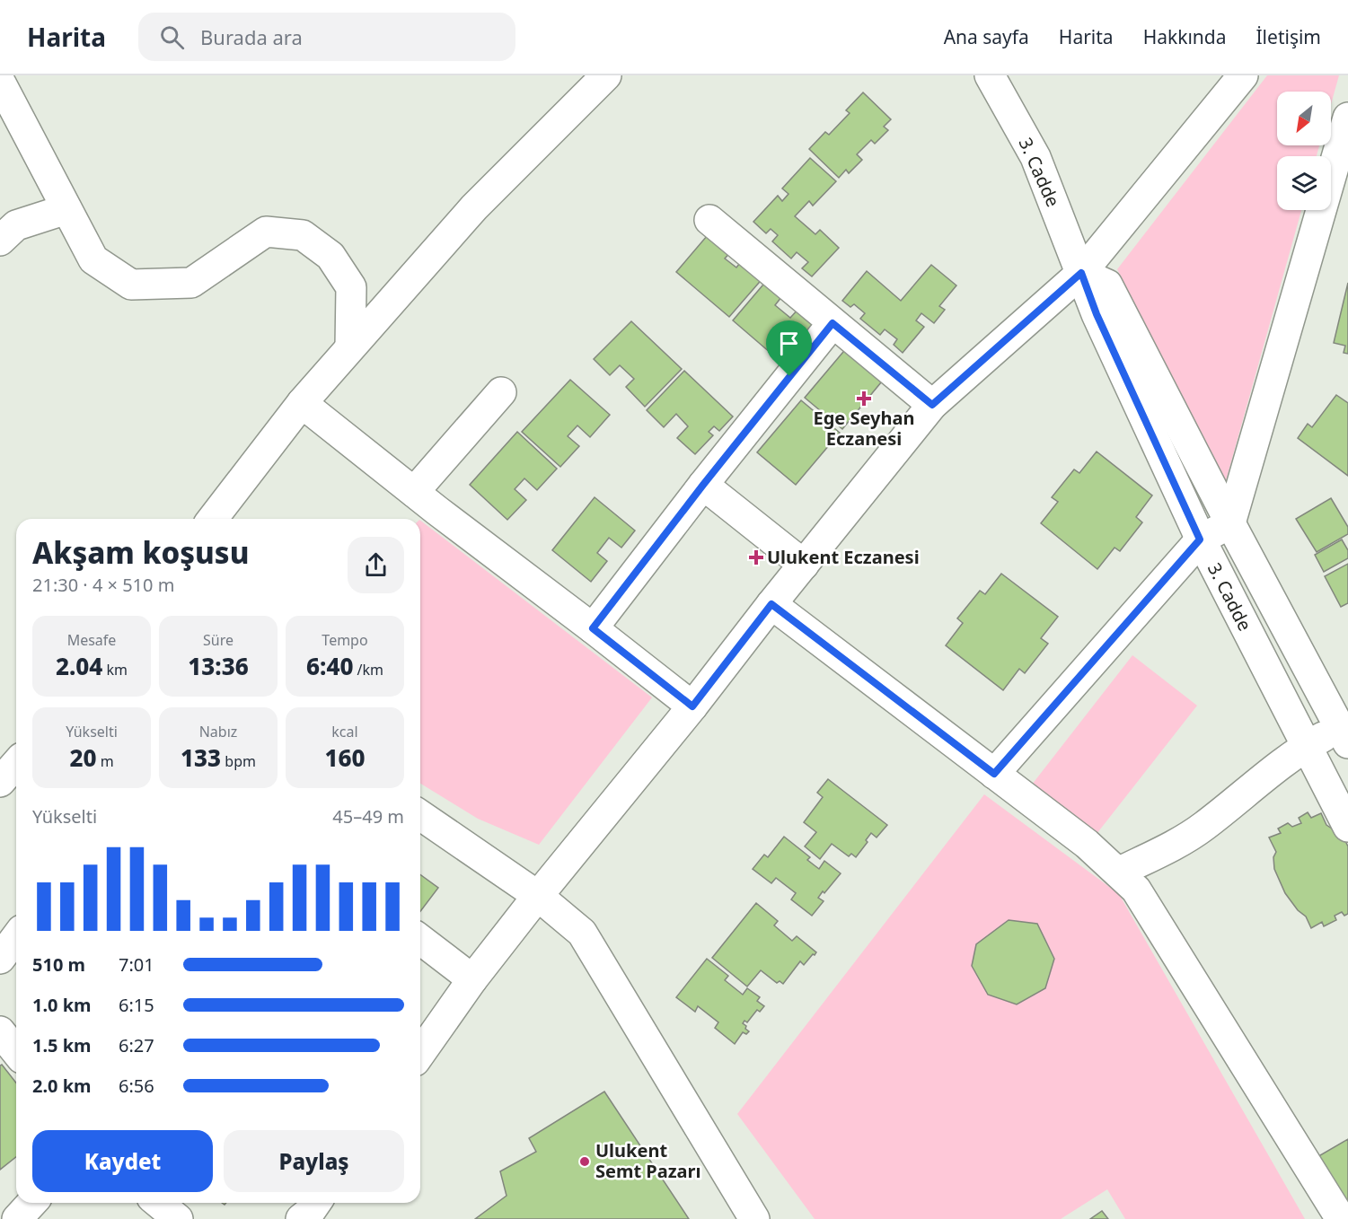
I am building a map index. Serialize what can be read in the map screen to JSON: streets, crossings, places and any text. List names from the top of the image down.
{
  "streets": {
    "street": ["3. Cadde"]
  },
  "places": {
    "health": ["Ege Seyhan Eczanesi", "Ulukent Eczanesi"],
    "other": ["Ulukent Semt Pazarı"]
  },
  "north": "bottom left",
  "page": {
    "header": "Harita",
    "search": "Burada ara",
    "nav": [
      "Ana sayfa",
      "Harita",
      "Hakkında",
      "İletişim"
    ],
    "heading": ["Akşam koşusu", "21:30 · 4 × 510 m"],
    "stats": [
      ["Mesafe", "2.04 km"],
      ["Süre", "13:36"],
      ["Tempo", "6:40 /km"],
      ["Yükselti", "20 m"],
      ["Nabız", "133 bpm"],
      ["kcal", "160"]
    ],
    "chart": ["Yükselti", "45–49 m"],
    "list": [
      {
        "name": "510 m",
        "note": "7:01"
      },
      {
        "name": "1.0 km",
        "note": "6:15"
      },
      {
        "name": "1.5 km",
        "note": "6:27"
      },
      {
        "name": "2.0 km",
        "note": "6:56"
      }
    ],
    "buttons": ["Kaydet", "Paylaş"]
  }
}
